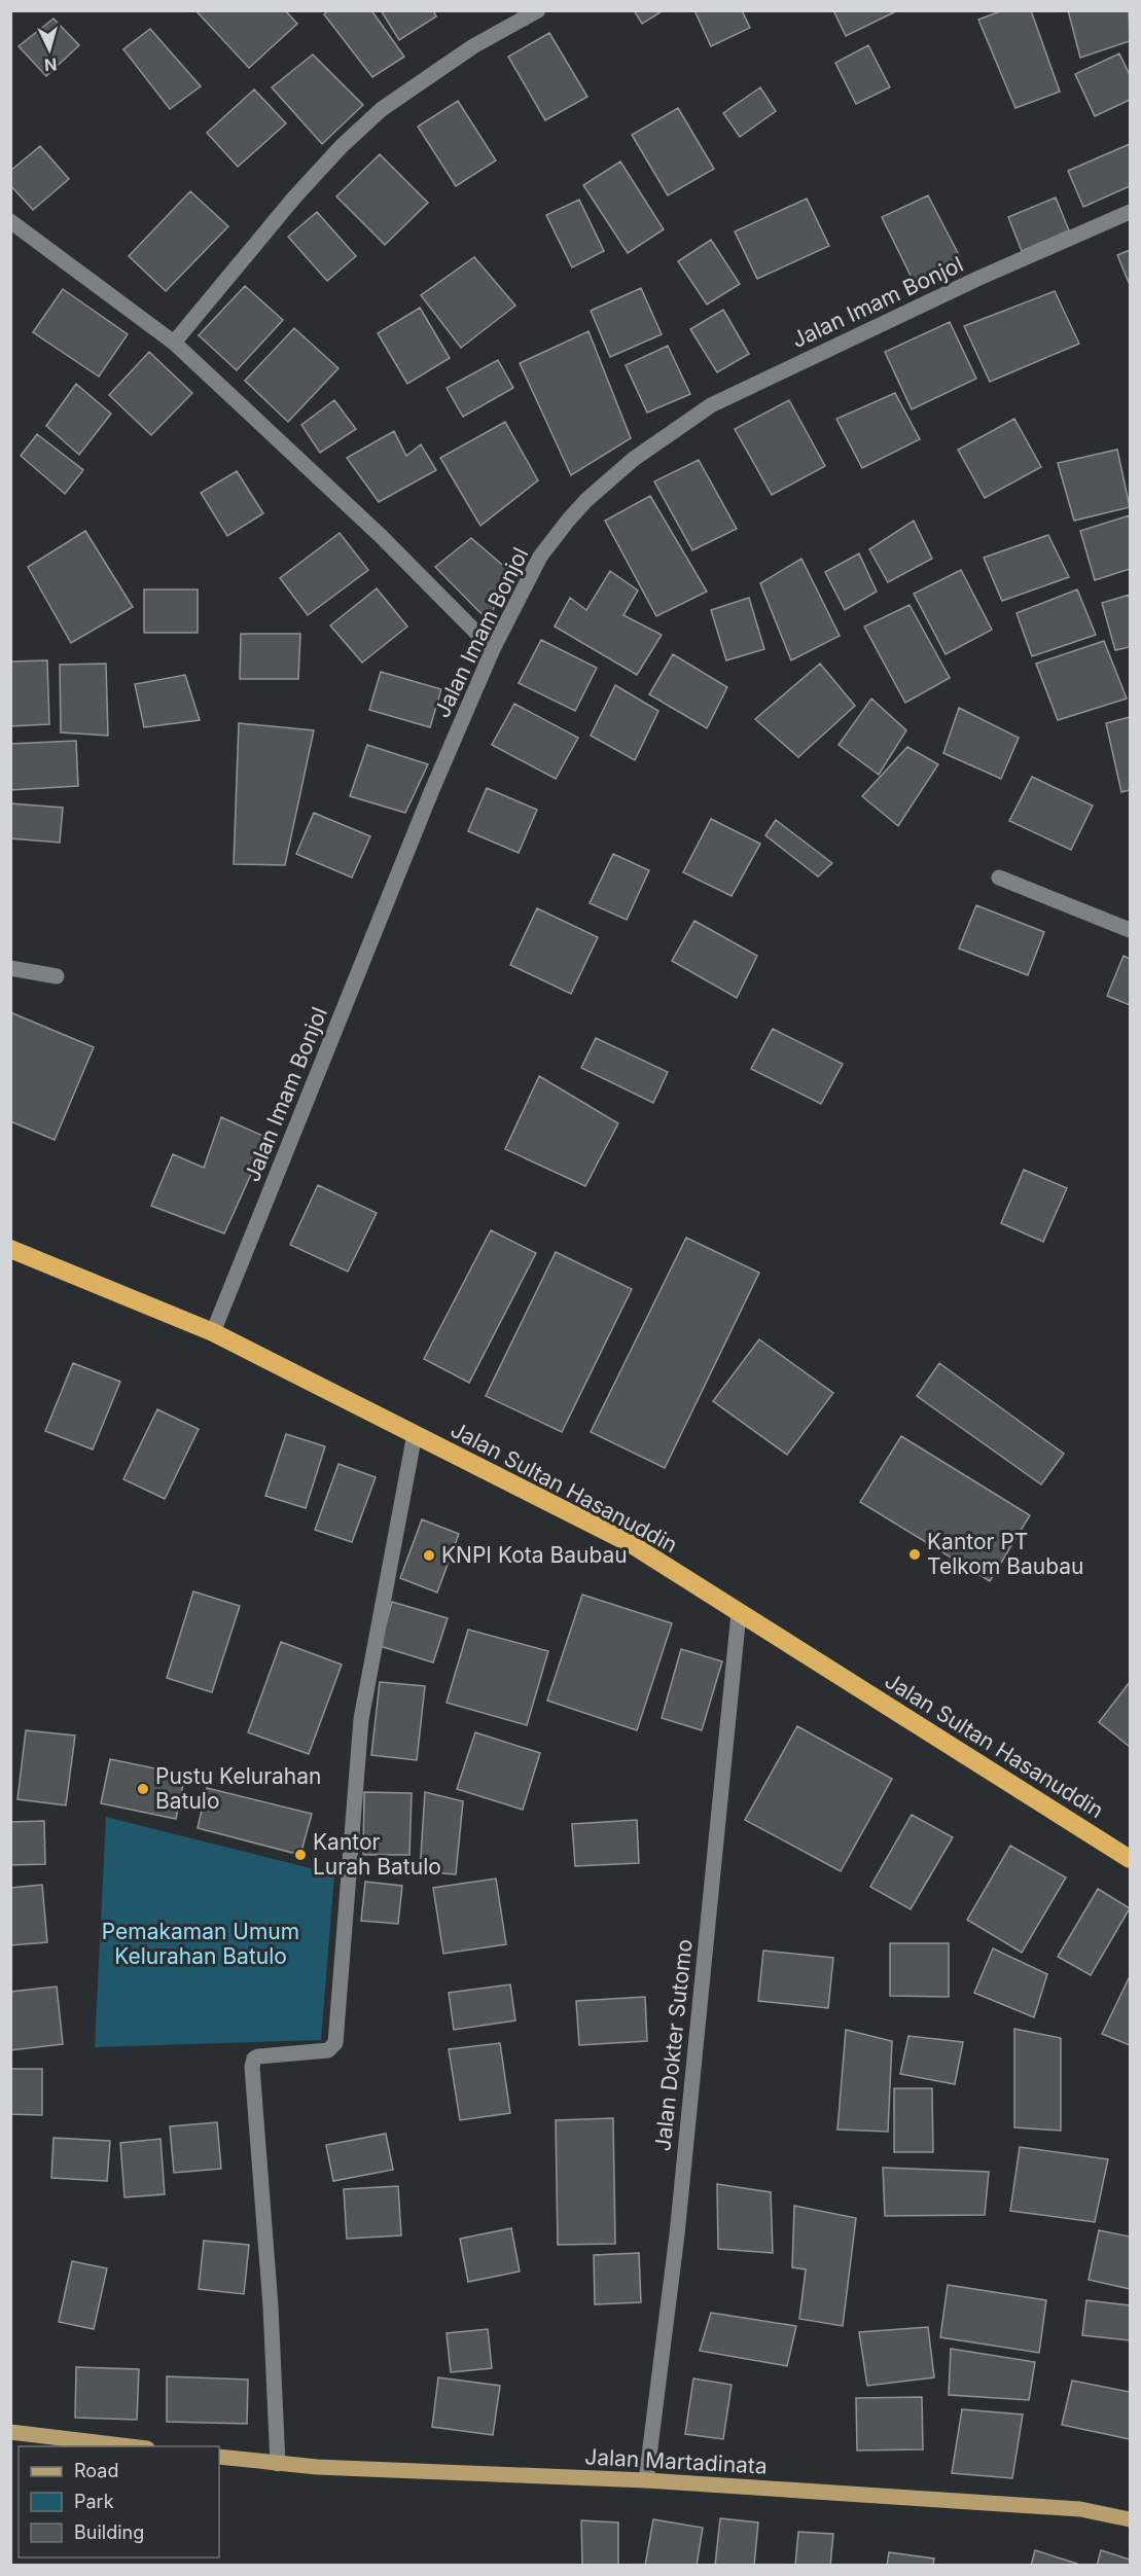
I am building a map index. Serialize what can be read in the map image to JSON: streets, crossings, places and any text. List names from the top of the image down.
{
  "streets": {
    "highway": ["Jalan Sultan Hasanuddin"],
    "main road": ["Jalan Martadinata"],
    "street": ["Jalan Imam Bonjol", "Jalan Dokter Sutomo"]
  },
  "crossings": [
    ["Jalan Imam Bonjol", "Jalan Sultan Hasanuddin"],
    ["Jalan Sultan Hasanuddin", "Jalan Dokter Sutomo"],
    ["Jalan Dokter Sutomo", "Jalan Martadinata"]
  ],
  "parks": ["Pemakaman Umum Kelurahan Batulo"],
  "places": [
    "Kantor PT Telkom Baubau",
    "KNPI Kota Baubau",
    "Pustu Kelurahan Batulo",
    "Kantor Lurah Batulo"
  ],
  "legend": ["Road", "Park", "Building"],
  "north": "bottom"
}
